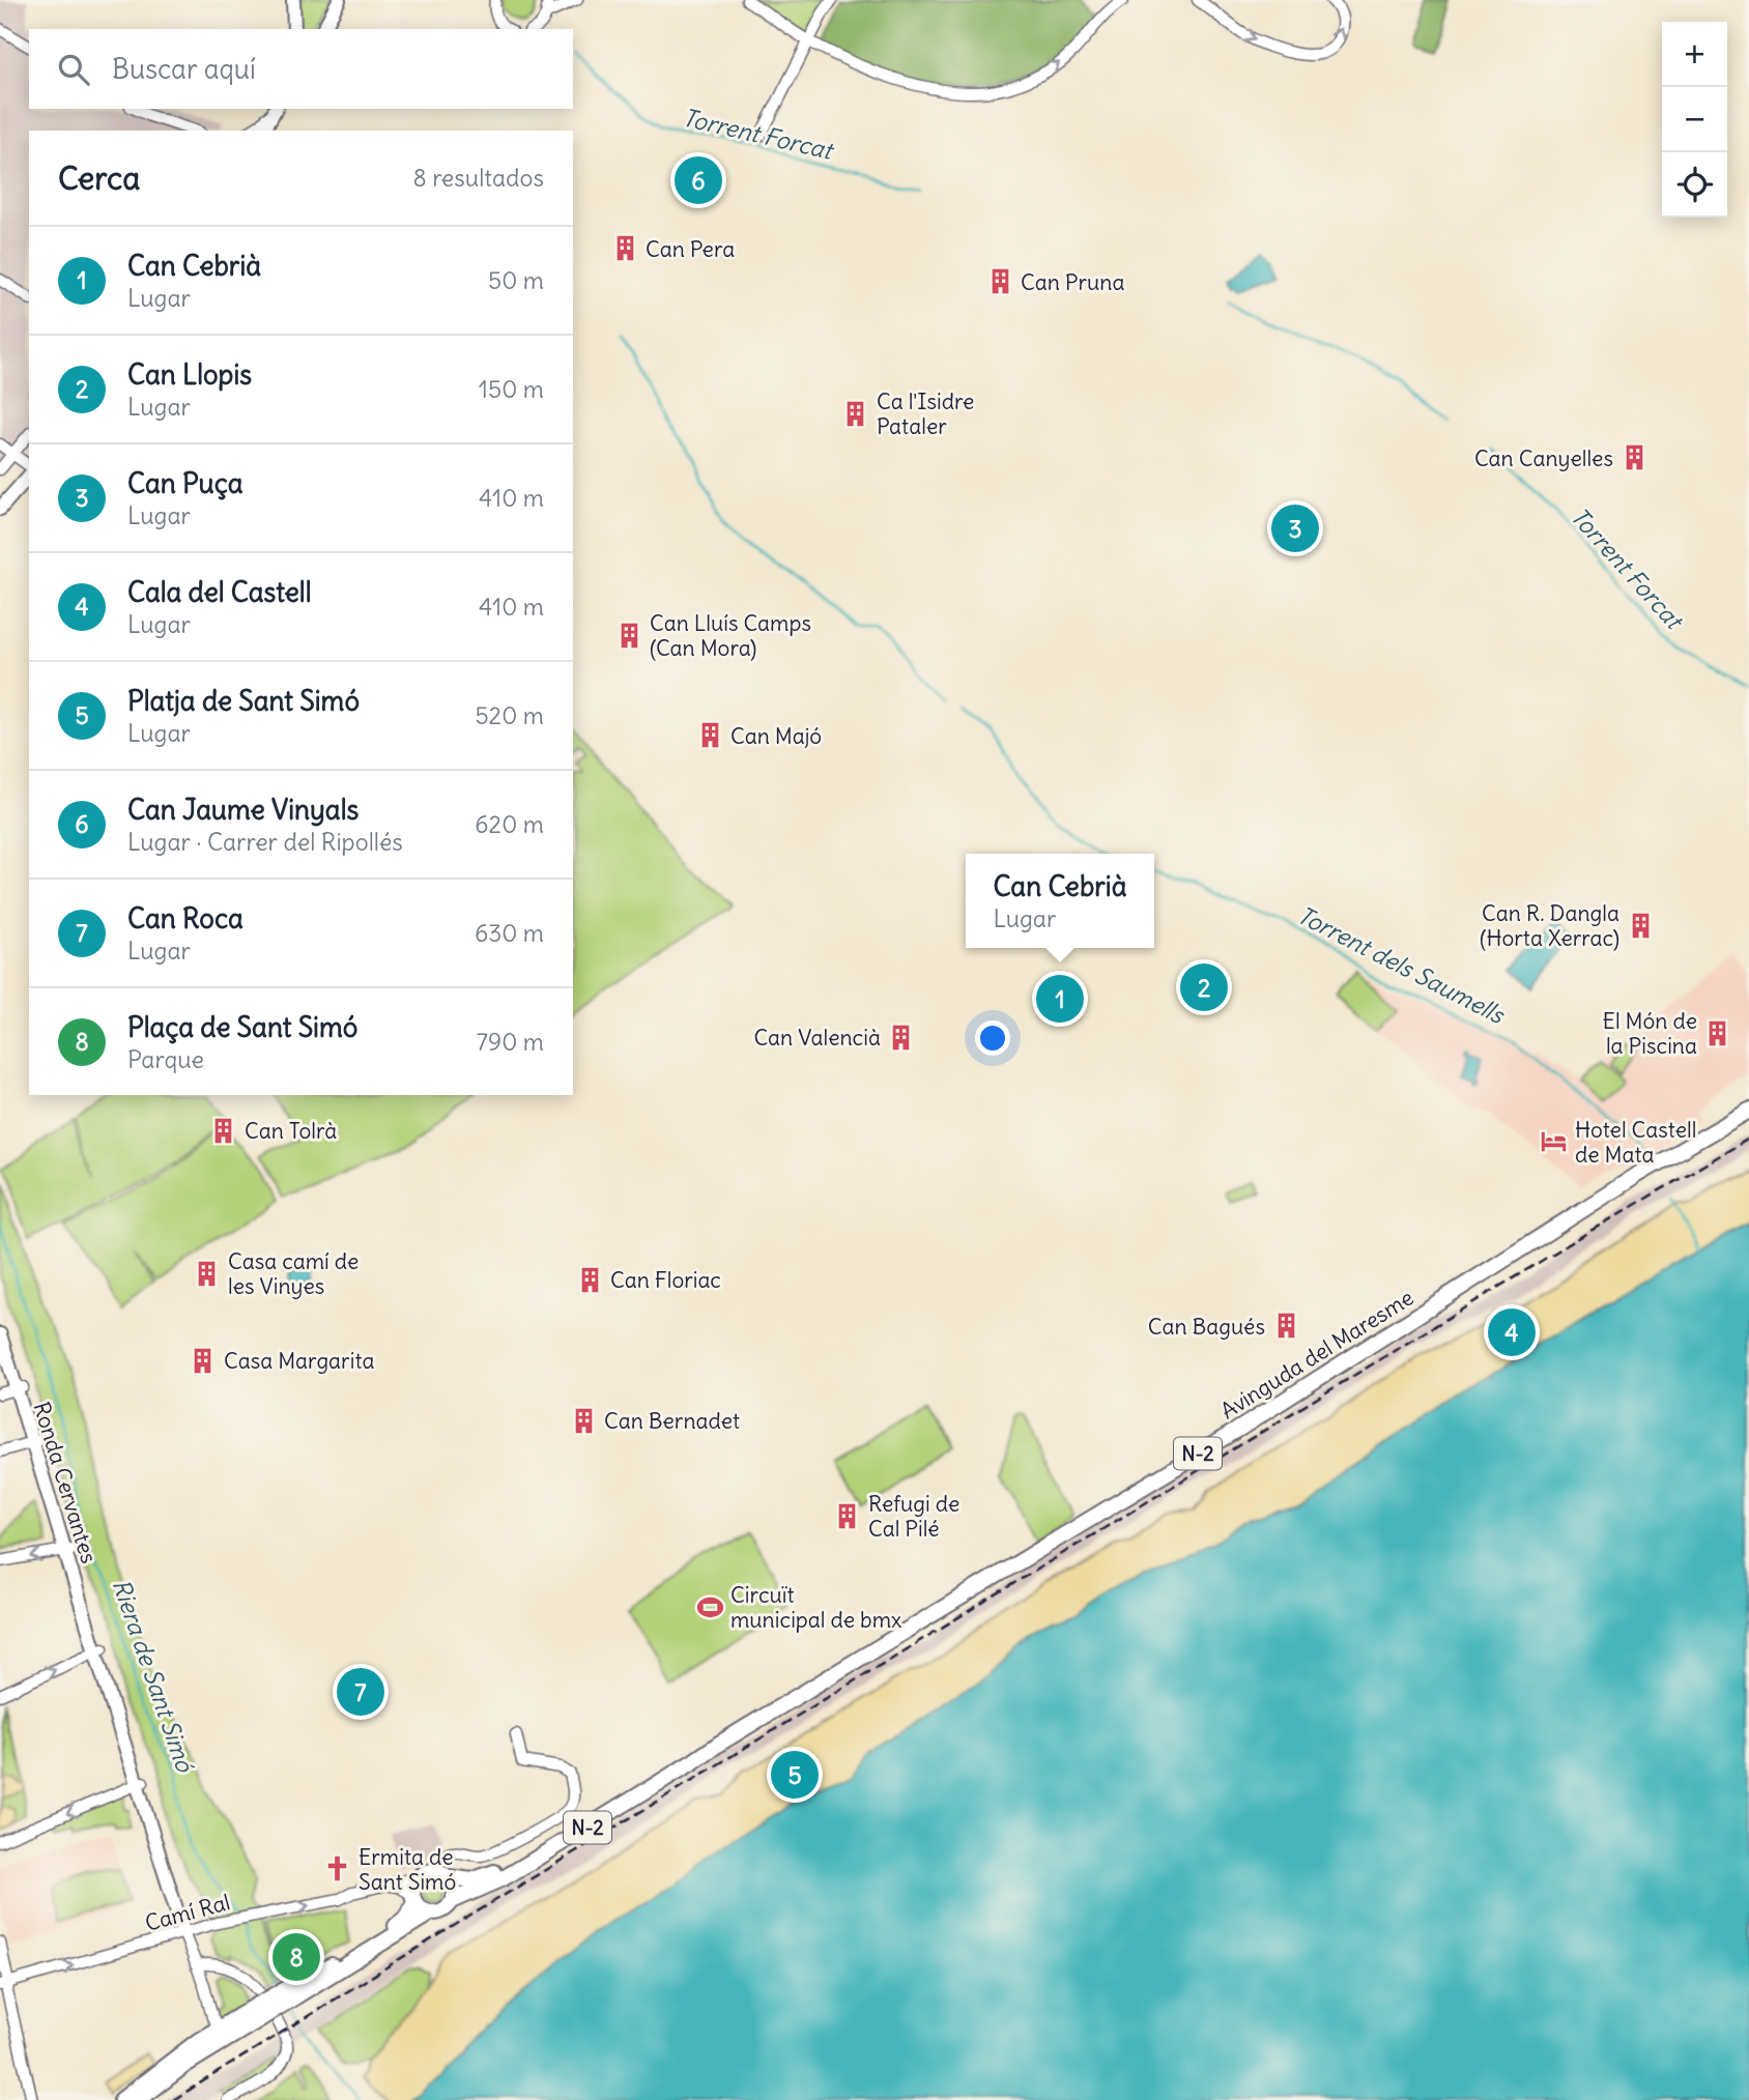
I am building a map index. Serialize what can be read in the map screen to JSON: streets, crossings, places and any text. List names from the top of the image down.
{
  "streets": {
    "main road": ["Avinguda del Maresme", "N-2"],
    "street": ["Ronda Cervantes", "Camí Ral"]
  },
  "crossings": [
    ["Avinguda del Maresme", "Camí Ral"],
    ["Ronda Cervantes", "Camí Ral"]
  ],
  "one_way": ["Camí Ral"],
  "water": ["Torrent Forcat", "Torrent dels Saumells", "Riera de Sant Simó"],
  "places": {
    "building": [
      "Can Pera",
      "Can Pruna",
      "Ca l'Isidre Pataler",
      "Can Canyelles",
      "Can Lluís Camps (Can Mora)",
      "Can Majó",
      "Can R. Dangla (Horta Xerrac)",
      "El Món de la Piscina",
      "Can Valencià",
      "Can Tolrà",
      "Casa camí de les Vinyes",
      "Can Floriac",
      "Can Bagués",
      "Casa Margarita",
      "Can Bernadet",
      "Refugi de Cal Pilé"
    ],
    "hotel": ["Hotel Castell de Mata"],
    "sports": ["Circuït municipal de bmx"],
    "church": ["Ermita de Sant Simó"]
  },
  "page": {
    "map_buttons": ["+", "−"],
    "search": "Buscar aquí",
    "heading": ["Cerca", "8 resultados"],
    "pins": [
      "6",
      "3",
      "2",
      "1",
      "4",
      "7",
      "5",
      "8"
    ],
    "list": [
      {
        "mark": "1",
        "name": "Can Cebrià",
        "note": "Lugar",
        "value": "50 m"
      },
      {
        "mark": "2",
        "name": "Can Llopis",
        "note": "Lugar",
        "value": "150 m"
      },
      {
        "mark": "3",
        "name": "Can Puça",
        "note": "Lugar",
        "value": "410 m"
      },
      {
        "mark": "4",
        "name": "Cala del Castell",
        "note": "Lugar",
        "value": "410 m"
      },
      {
        "mark": "5",
        "name": "Platja de Sant Simó",
        "note": "Lugar",
        "value": "520 m"
      },
      {
        "mark": "6",
        "name": "Can Jaume Vinyals",
        "note": "Lugar · Carrer del Ripollés",
        "value": "620 m"
      },
      {
        "mark": "7",
        "name": "Can Roca",
        "note": "Lugar",
        "value": "630 m"
      },
      {
        "mark": "8",
        "name": "Plaça de Sant Simó",
        "note": "Parque",
        "value": "790 m"
      }
    ],
    "popup": ["Can Cebrià", "Lugar"]
  }
}
